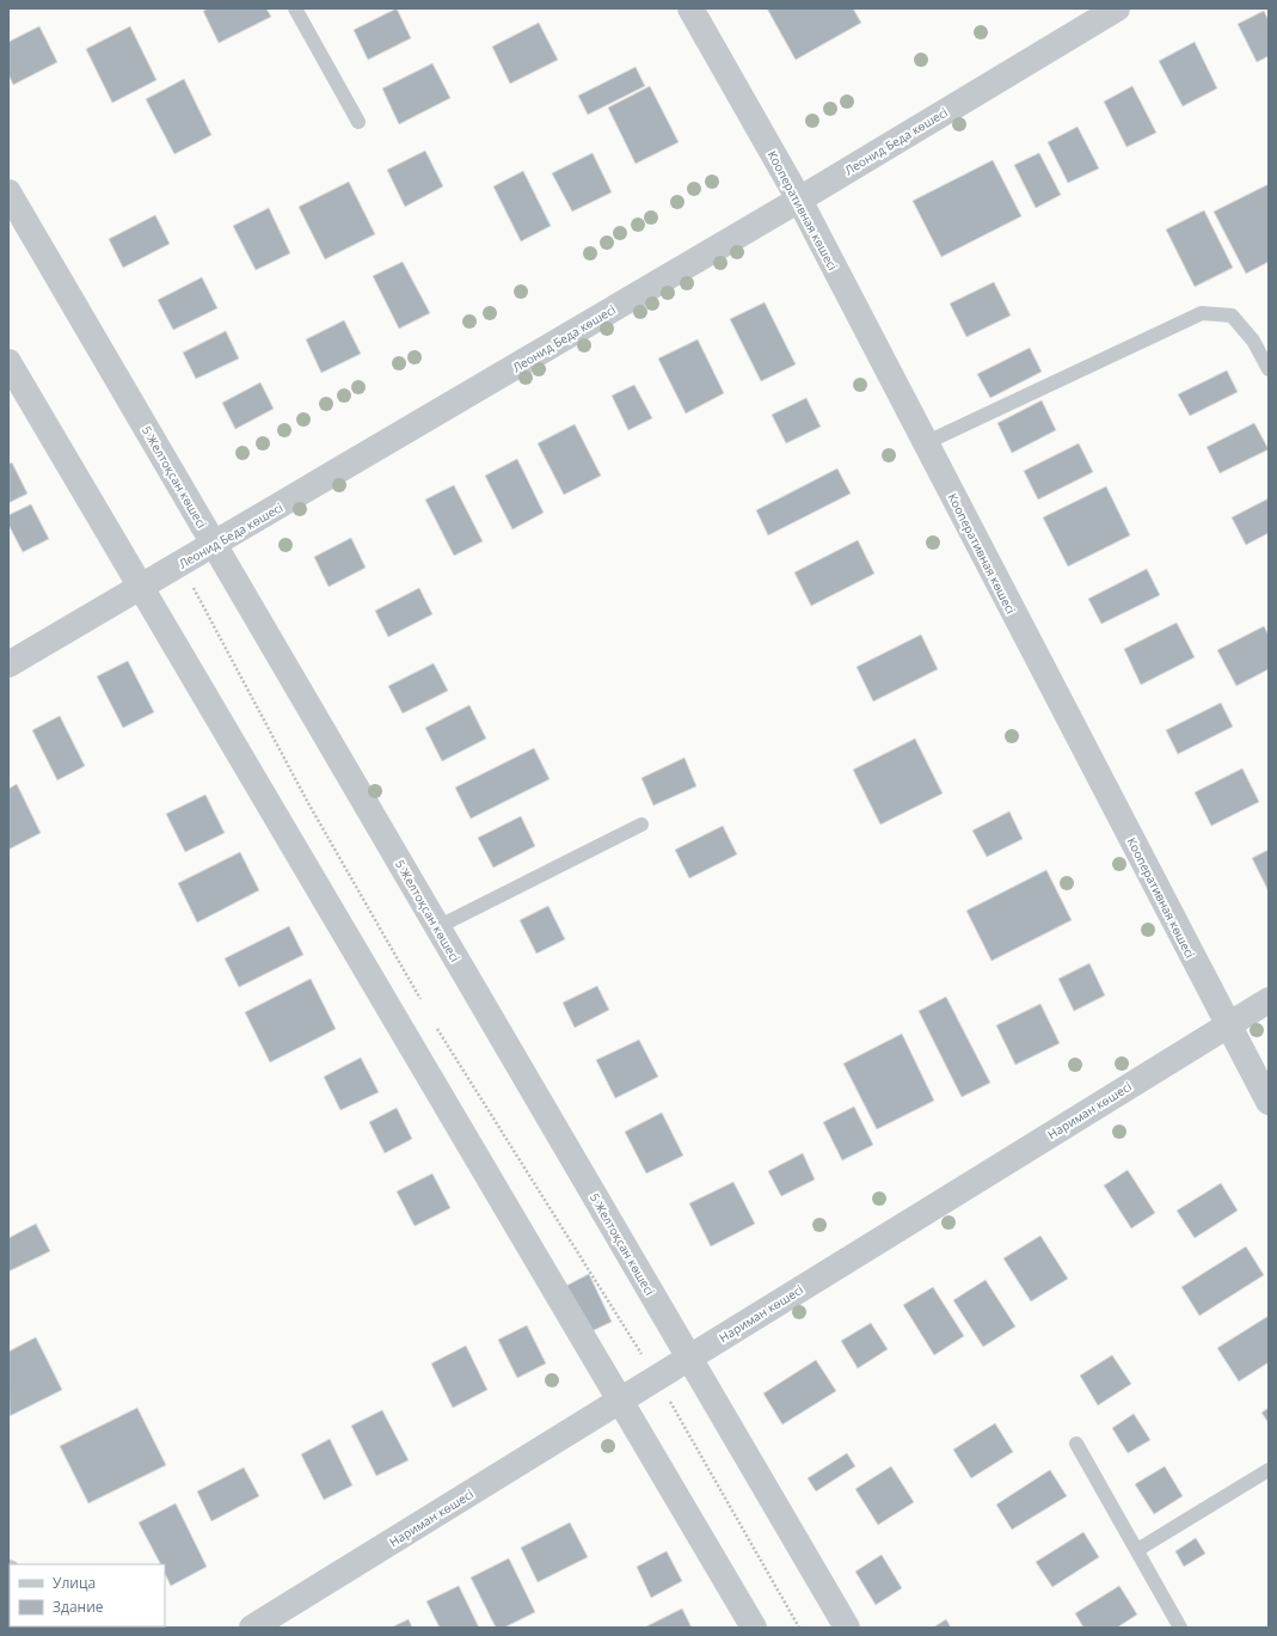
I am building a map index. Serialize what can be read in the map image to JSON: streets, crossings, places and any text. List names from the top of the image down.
{
  "streets": {
    "street": [
      "Леонид Беда көшесі",
      "Кооперативная көшесі",
      "5 Желтоқсан көшесі",
      "Нариман көшесі"
    ]
  },
  "crossings": [
    ["Леонид Беда көшесі", "Кооперативная көшесі"],
    ["Леонид Беда көшесі", "5 Желтоқсан көшесі"],
    ["Кооперативная көшесі", "Нариман көшесі"],
    ["5 Желтоқсан көшесі", "Нариман көшесі"]
  ],
  "legend": ["Улица", "Здание"]
}
